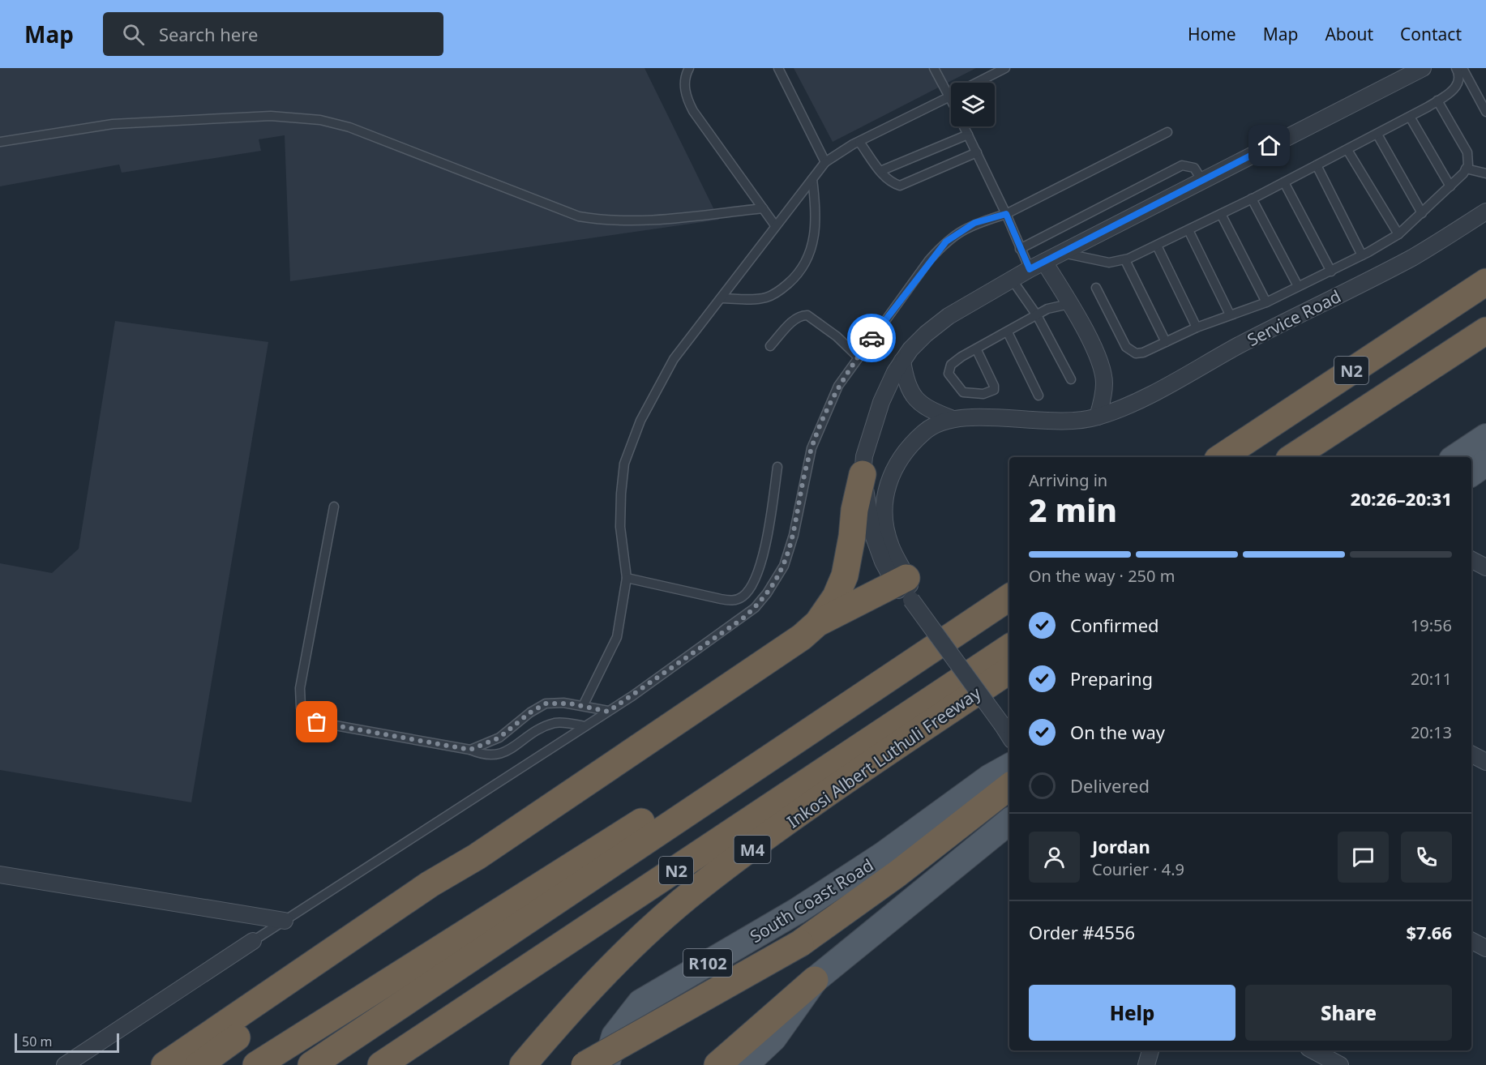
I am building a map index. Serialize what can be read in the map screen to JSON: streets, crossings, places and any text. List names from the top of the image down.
{
  "streets": {
    "highway": ["N2", "Inkosi Albert Luthuli Freeway", "M4"],
    "main road": ["South Coast Road", "R102"],
    "street": ["Service Road"]
  },
  "scale_bar": "50 m",
  "page": {
    "header": "Map",
    "search": "Search here",
    "nav": [
      "Home",
      "Map",
      "About",
      "Contact"
    ],
    "heading": ["2 min", "Arriving in", "20:26–20:31"],
    "panel": [
      "Jordan",
      "Courier · 4.9",
      "Order #4556",
      "$7.66"
    ],
    "bar": "On the way · 250 m",
    "list": [
      ["Confirmed", "19:56"],
      ["Preparing", "20:11"],
      ["On the way", "20:13"],
      "Delivered"
    ],
    "buttons": ["Help", "Share"],
    "scale": "50 m"
  }
}
